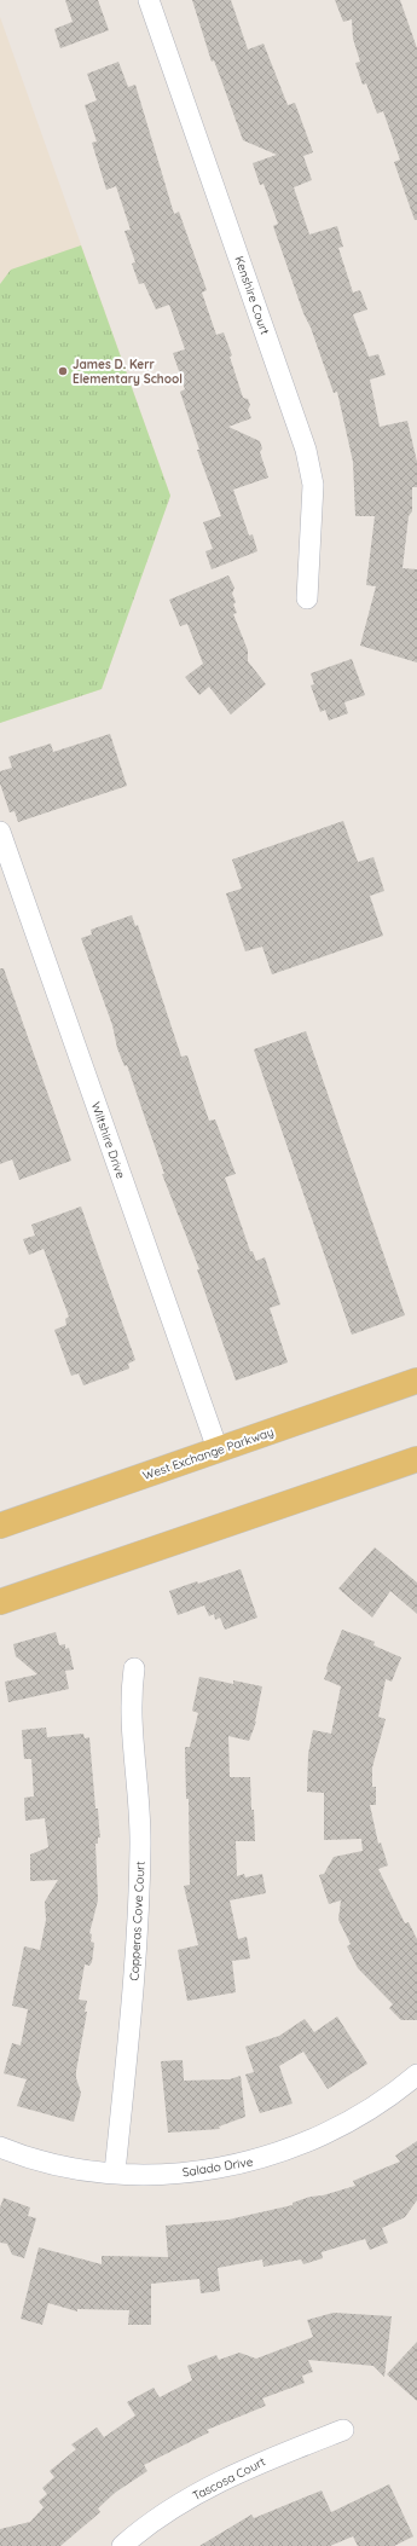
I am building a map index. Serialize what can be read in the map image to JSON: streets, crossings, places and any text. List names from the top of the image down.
{
  "streets": {
    "main road": ["West Exchange Parkway"],
    "street": [
      "Kenshire Court",
      "Wiltshire Drive",
      "Copperas Cove Court",
      "Salado Drive",
      "Tascosa Court"
    ]
  },
  "crossings": [
    ["Wiltshire Drive", "West Exchange Parkway"],
    ["Copperas Cove Court", "Salado Drive"]
  ],
  "places": ["James D. Kerr Elementary School"]
}
